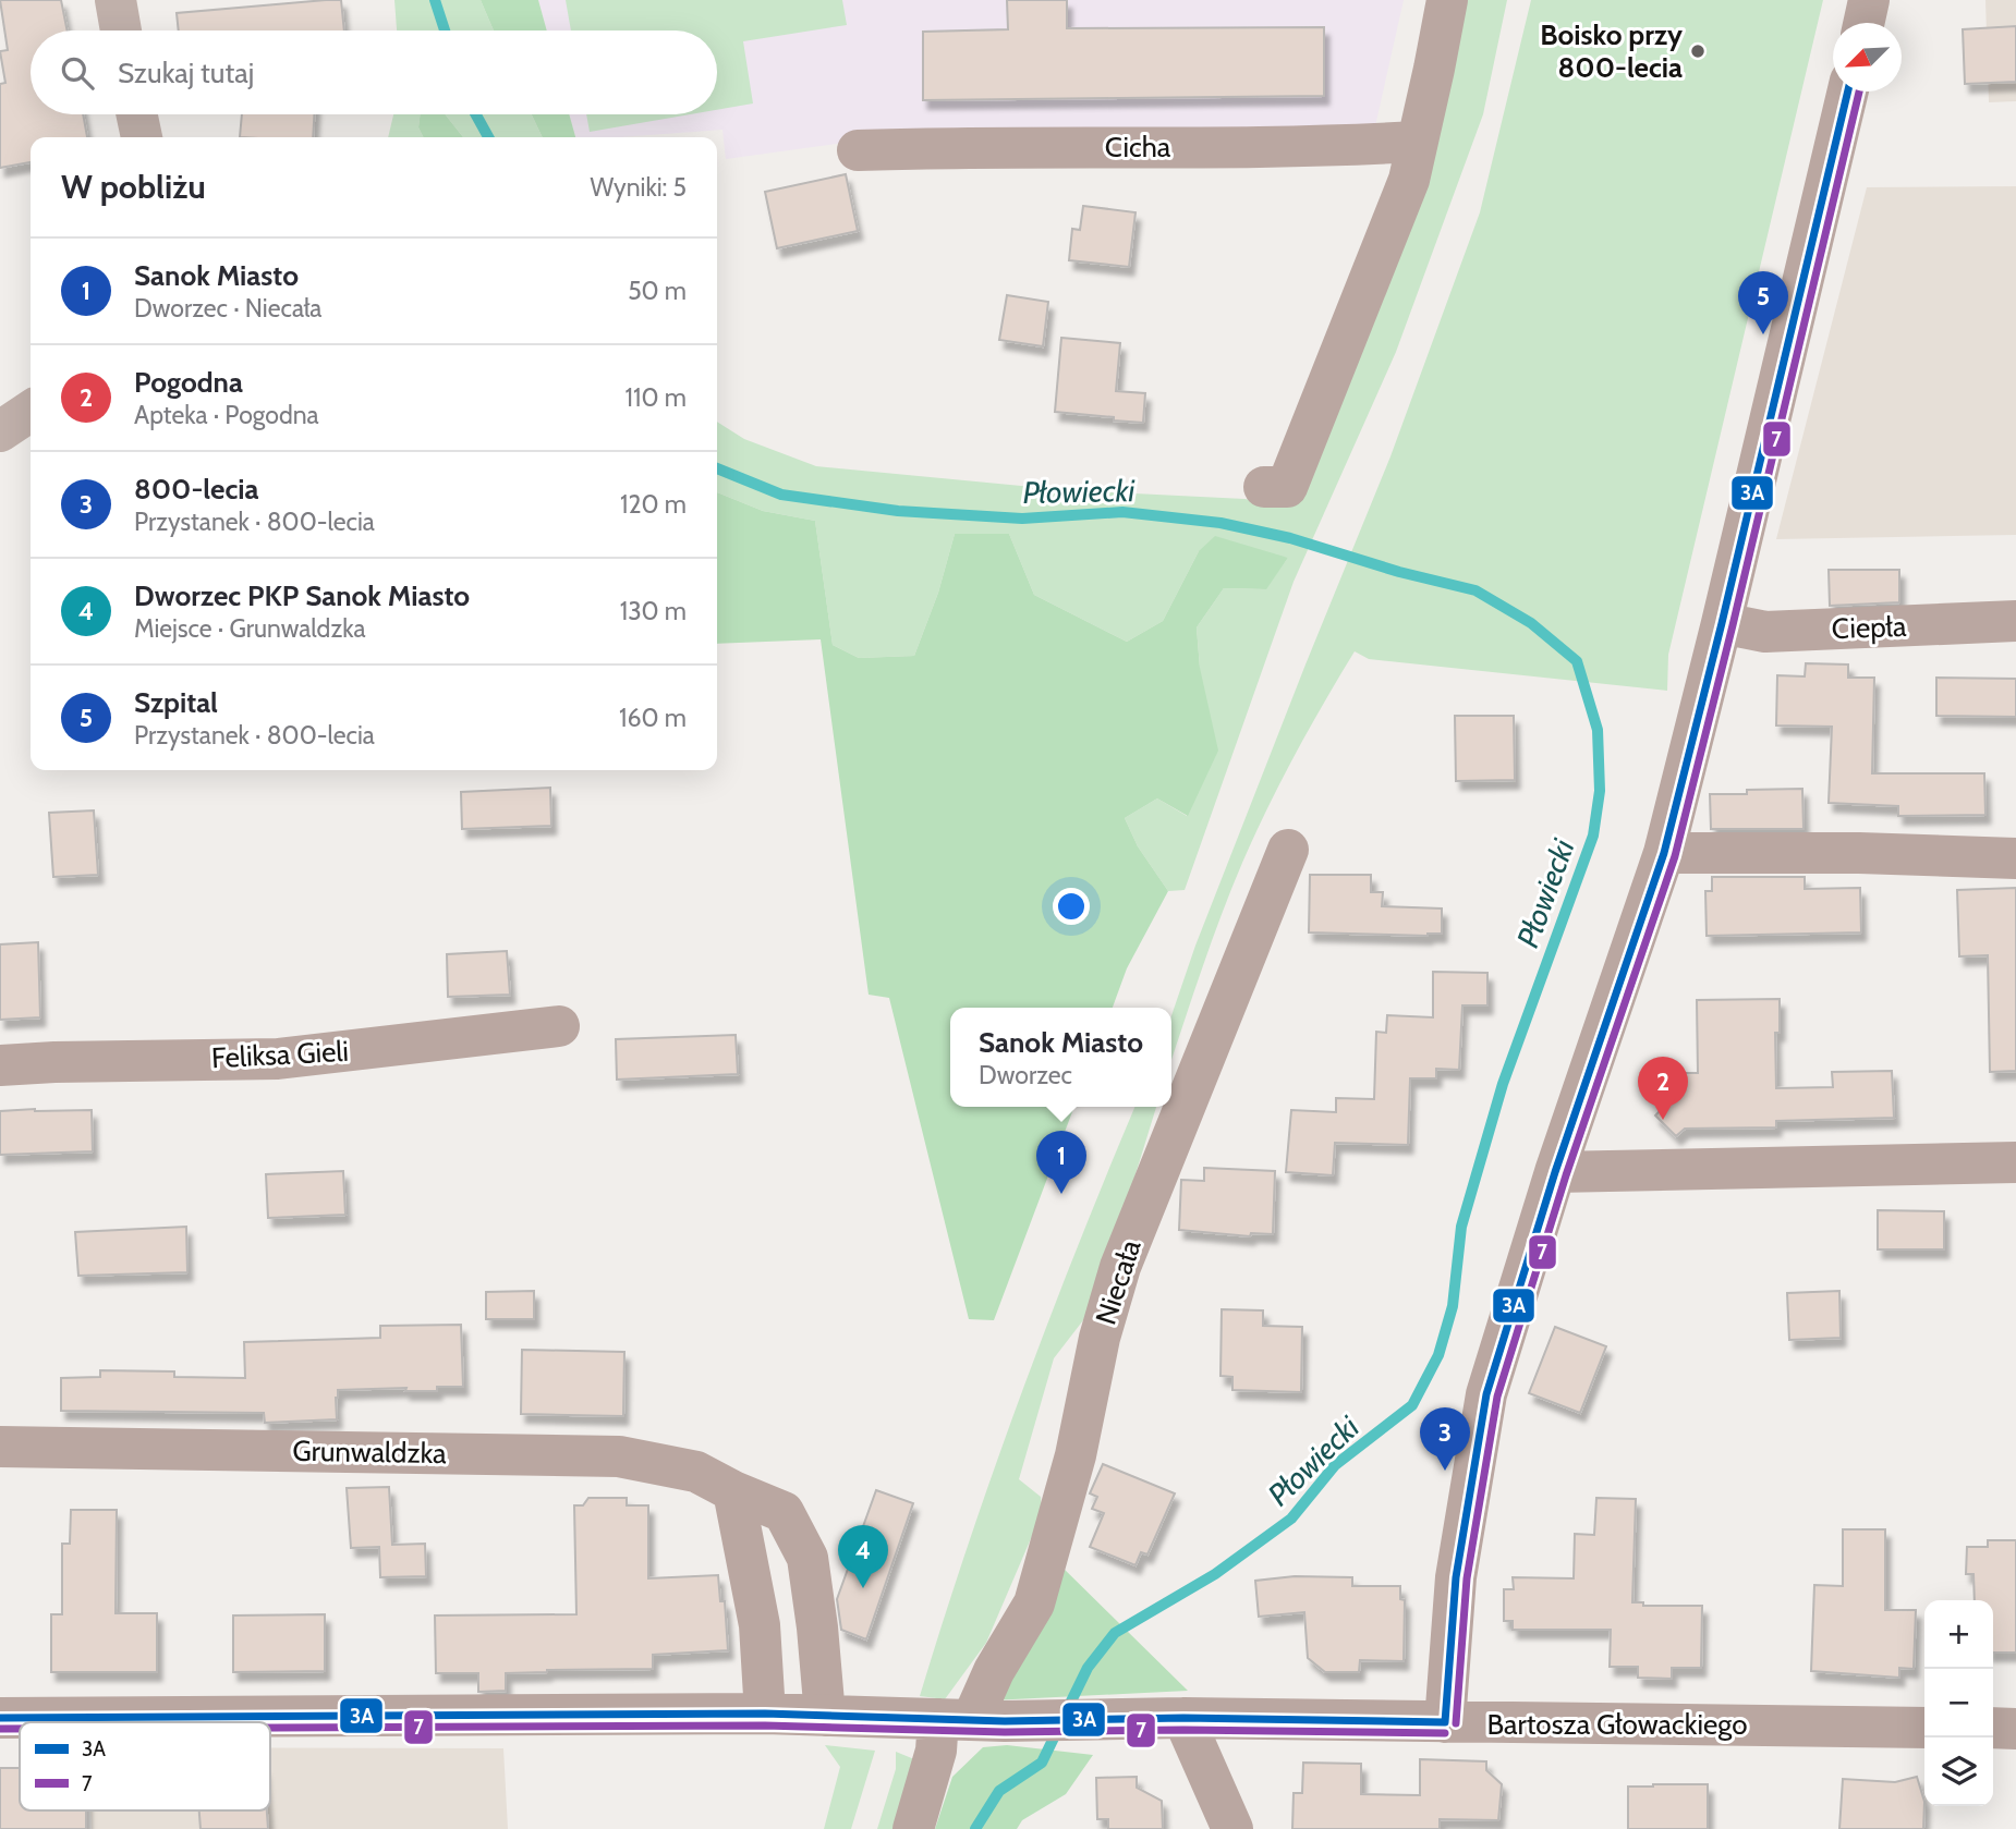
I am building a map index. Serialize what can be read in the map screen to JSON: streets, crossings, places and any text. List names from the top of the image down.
{
  "streets": {
    "street": [
      "Cicha",
      "Ciepła",
      "Feliksa Gieli",
      "Niecała",
      "Grunwaldzka",
      "Bartosza Głowackiego"
    ]
  },
  "crossings": [
    ["Niecała", "Bartosza Głowackiego"],
    ["Grunwaldzka", "Bartosza Głowackiego"]
  ],
  "water": ["Płowiecki"],
  "places": ["Boisko przy 800-lecia"],
  "lines": ["transit line 3A", "transit line 7"],
  "legend": ["3A", "7"],
  "north": "bottom left",
  "page": {
    "search": "Szukaj tutaj",
    "heading": ["W pobliżu", "Wyniki: 5"],
    "list": [
      {
        "mark": "1",
        "name": "Sanok Miasto",
        "note": "Dworzec · Niecała",
        "value": "50 m"
      },
      {
        "mark": "2",
        "name": "Pogodna",
        "note": "Apteka · Pogodna",
        "value": "110 m"
      },
      {
        "mark": "3",
        "name": "800-lecia",
        "note": "Przystanek · 800-lecia",
        "value": "120 m"
      },
      {
        "mark": "4",
        "name": "Dworzec PKP Sanok Miasto",
        "note": "Miejsce · Grunwaldzka",
        "value": "130 m"
      },
      {
        "mark": "5",
        "name": "Szpital",
        "note": "Przystanek · 800-lecia",
        "value": "160 m"
      }
    ],
    "pins": [
      "5",
      "2",
      "1",
      "3",
      "4"
    ],
    "popup": ["Sanok Miasto", "Dworzec"],
    "map_buttons": ["+", "−"]
  }
}
